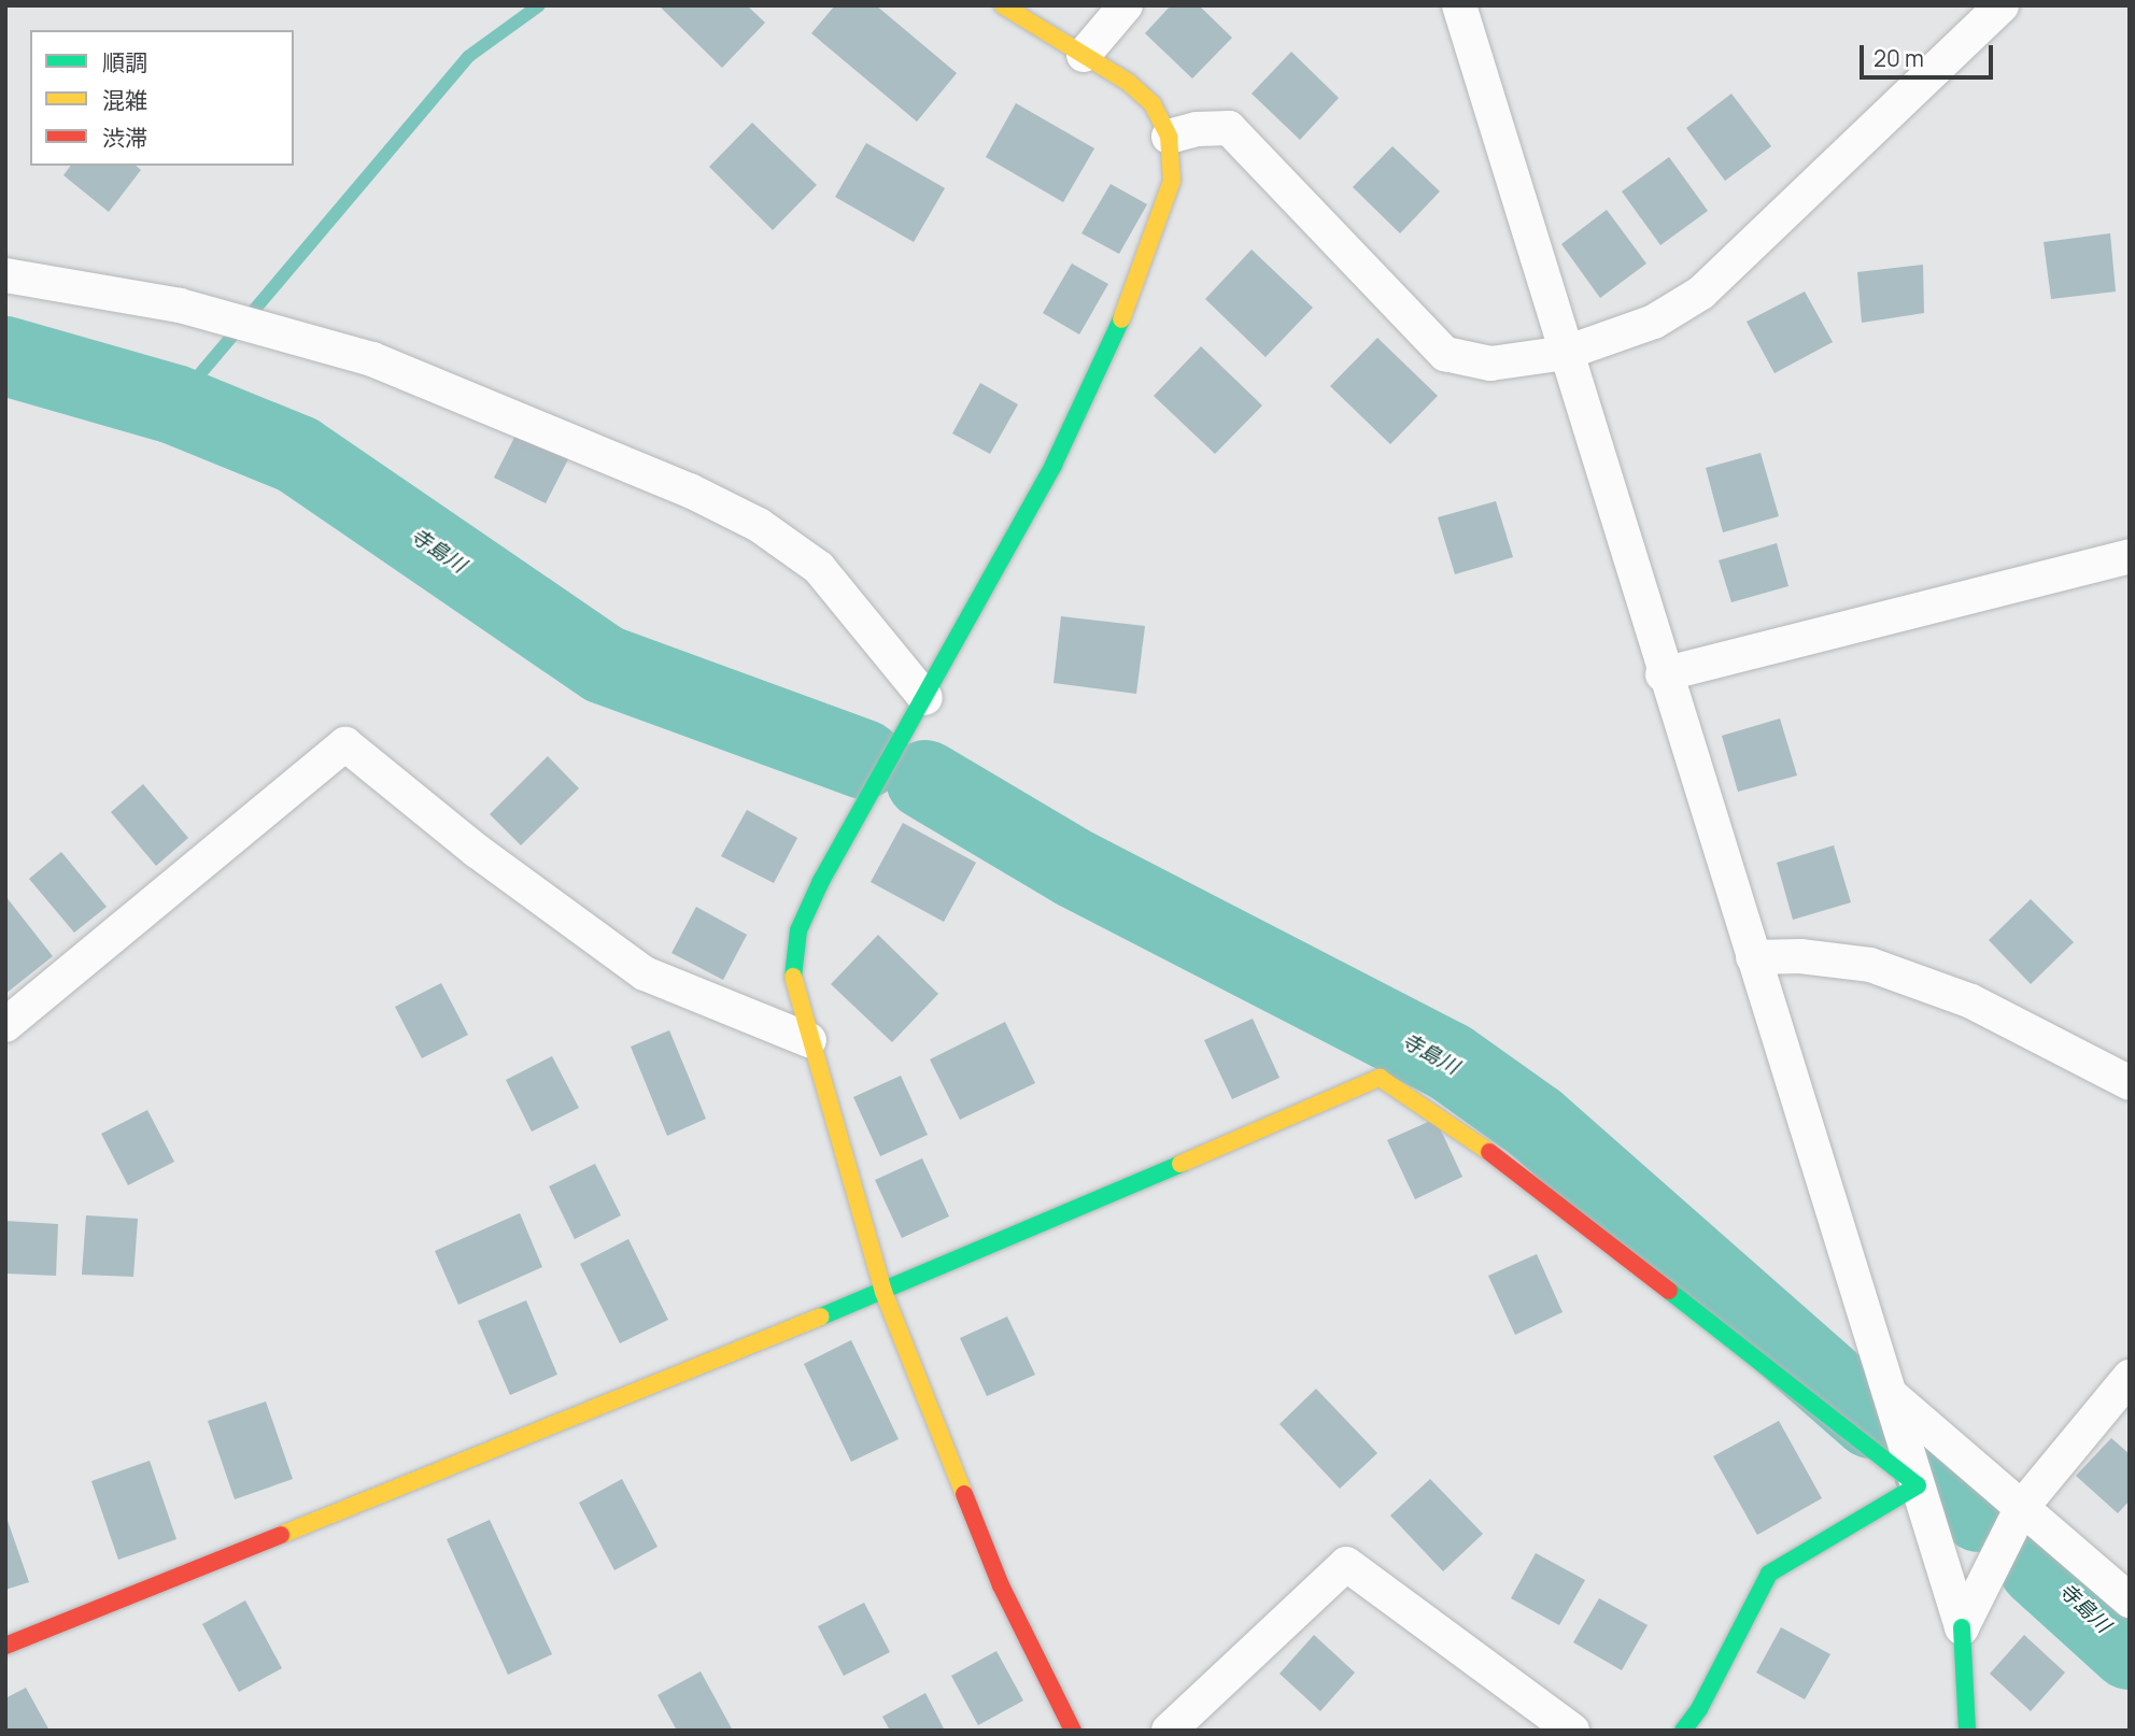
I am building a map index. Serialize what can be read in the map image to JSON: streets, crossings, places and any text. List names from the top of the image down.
{
  "water": ["寺島川"],
  "legend": ["順調", "混雑", "渋滞"],
  "scale_bar": "20 m"
}
